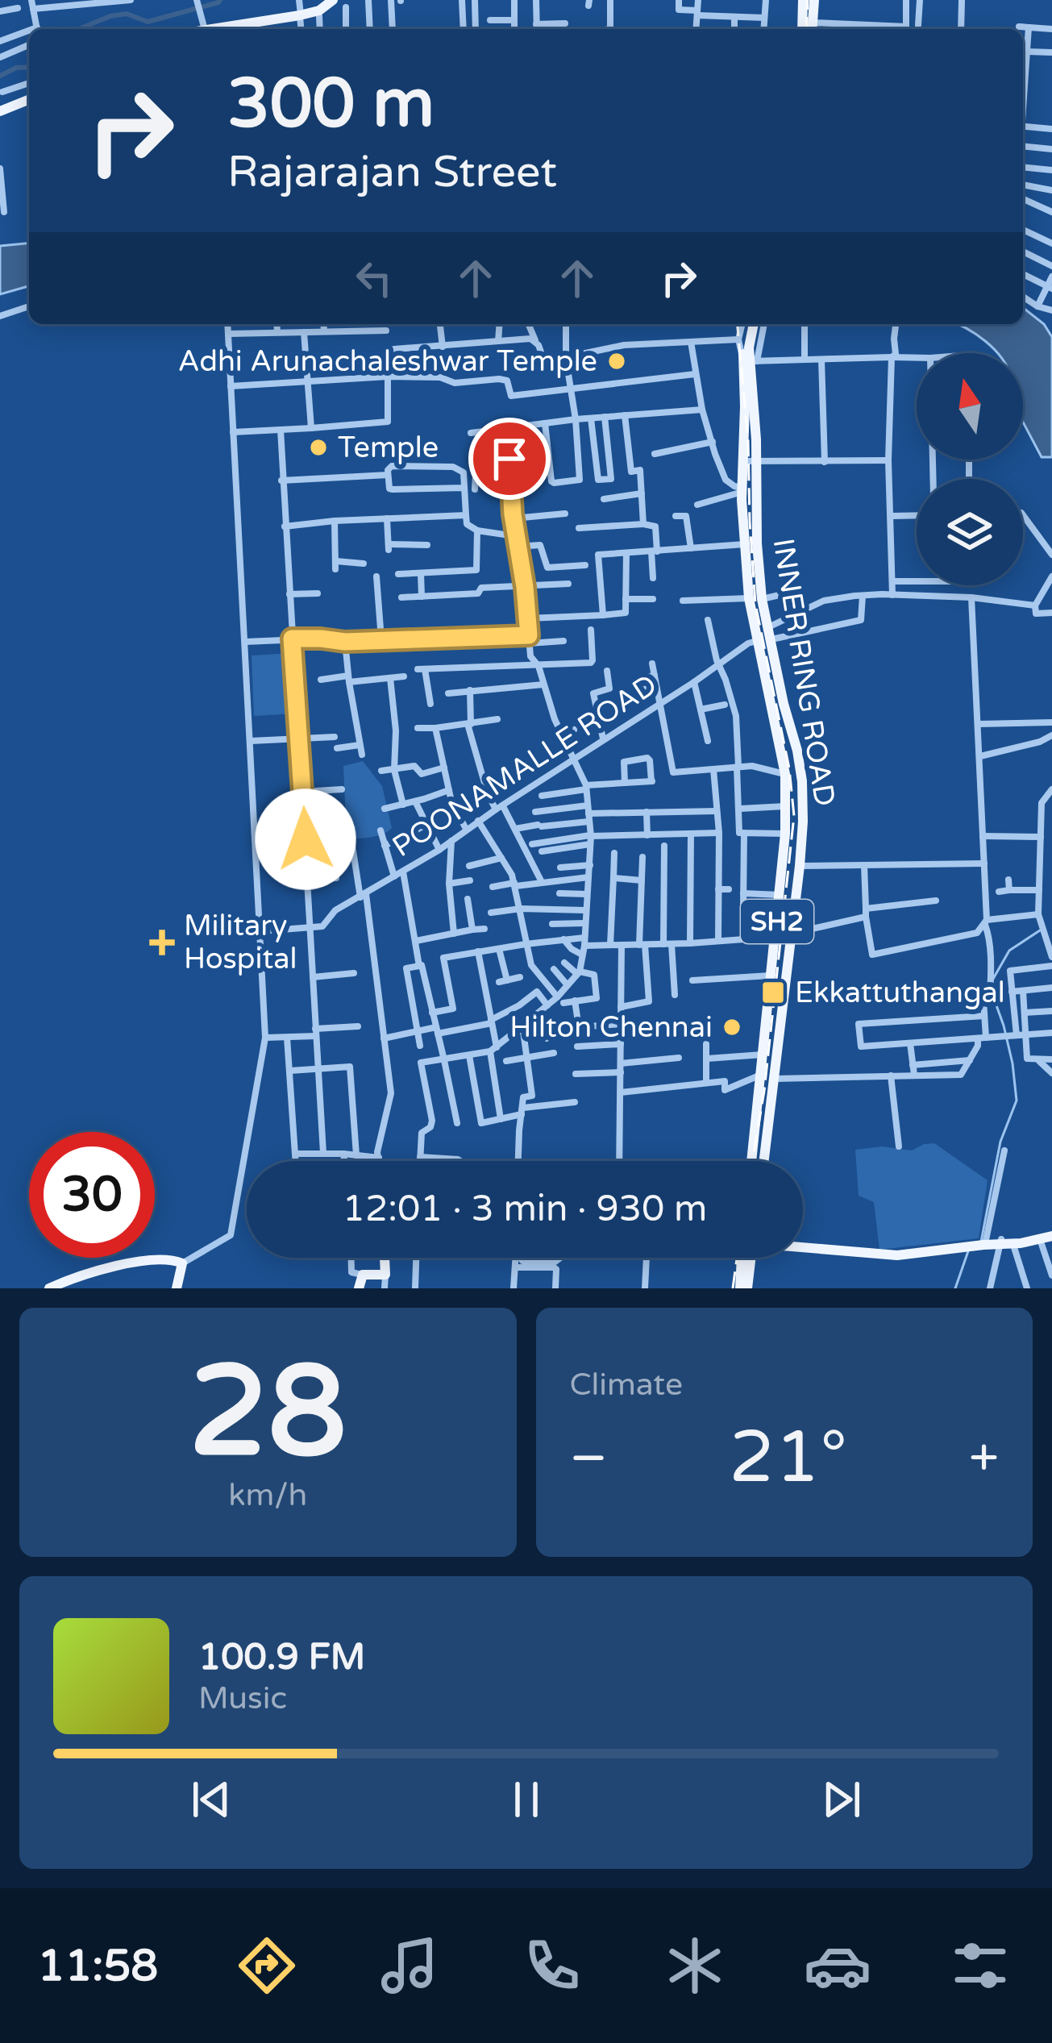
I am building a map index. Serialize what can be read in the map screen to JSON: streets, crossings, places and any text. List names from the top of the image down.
{
  "streets": {
    "main road": ["INNER RING ROAD", "SH2"],
    "street": ["POONAMALLE ROAD"]
  },
  "crossings": [
    ["INNER RING ROAD", "POONAMALLE ROAD"],
    ["INNER RING ROAD", "SH2"]
  ],
  "places": {
    "other": ["Adhi Arunachaleshwar Temple", "Temple", "Hilton Chennai"],
    "health": ["Military Hospital"],
    "transit": ["Ekkattuthangal"]
  },
  "north": "top",
  "page": {
    "turn": ["300 m", "Rajarajan Street"],
    "limit": "30",
    "trip": "12:01 · 3 min · 930 m",
    "tile": [
      ["28", "km/h"],
      "Climate"
    ],
    "heat": ["−", "21°", "+"],
    "song": ["100.9 FM", "Music"],
    "tabs": "11:58"
  }
}
